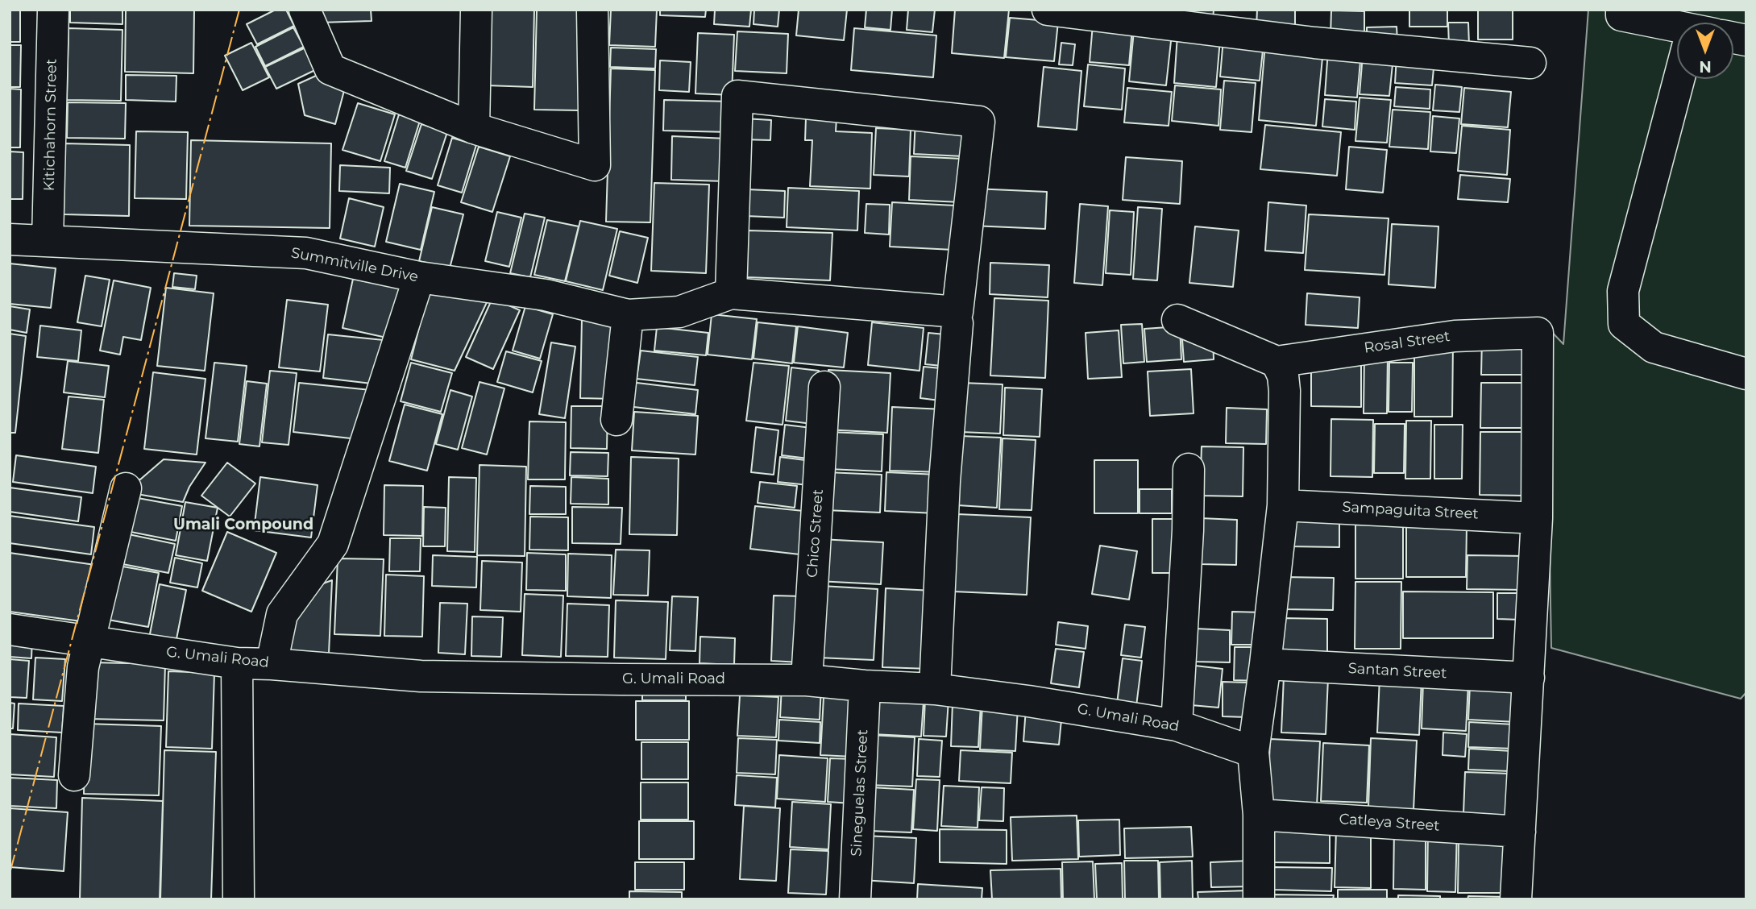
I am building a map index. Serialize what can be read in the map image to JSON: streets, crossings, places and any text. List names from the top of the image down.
{
  "streets": {
    "street": [
      "Kitichahorn Street",
      "Summitville Drive",
      "Rosal Street",
      "Sampaguita Street",
      "Chico Street",
      "G. Umali Road",
      "Santan Street",
      "Sineguelas Street",
      "Catleya Street"
    ]
  },
  "crossings": [
    ["Kitichahorn Street", "Summitville Drive"],
    ["Rosal Street", "Sampaguita Street"],
    ["Chico Street", "G. Umali Road"],
    ["G. Umali Road", "Sineguelas Street"]
  ],
  "districts": ["Umali Compound"],
  "north": "bottom"
}
